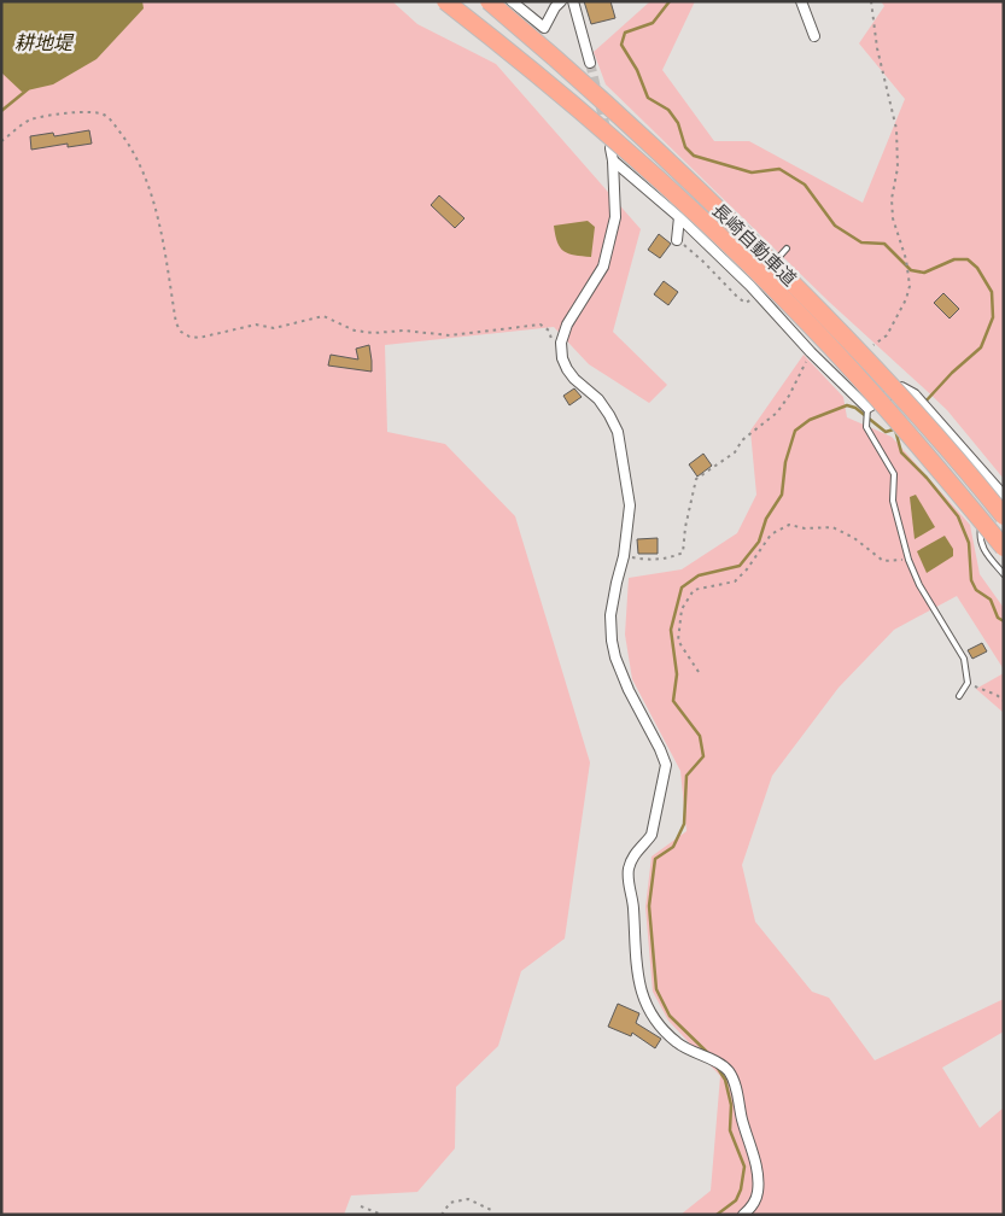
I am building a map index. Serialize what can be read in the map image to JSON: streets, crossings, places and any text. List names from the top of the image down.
{
  "streets": {
    "highway": ["長崎自動車道"]
  },
  "water": ["耕地堤"]
}
